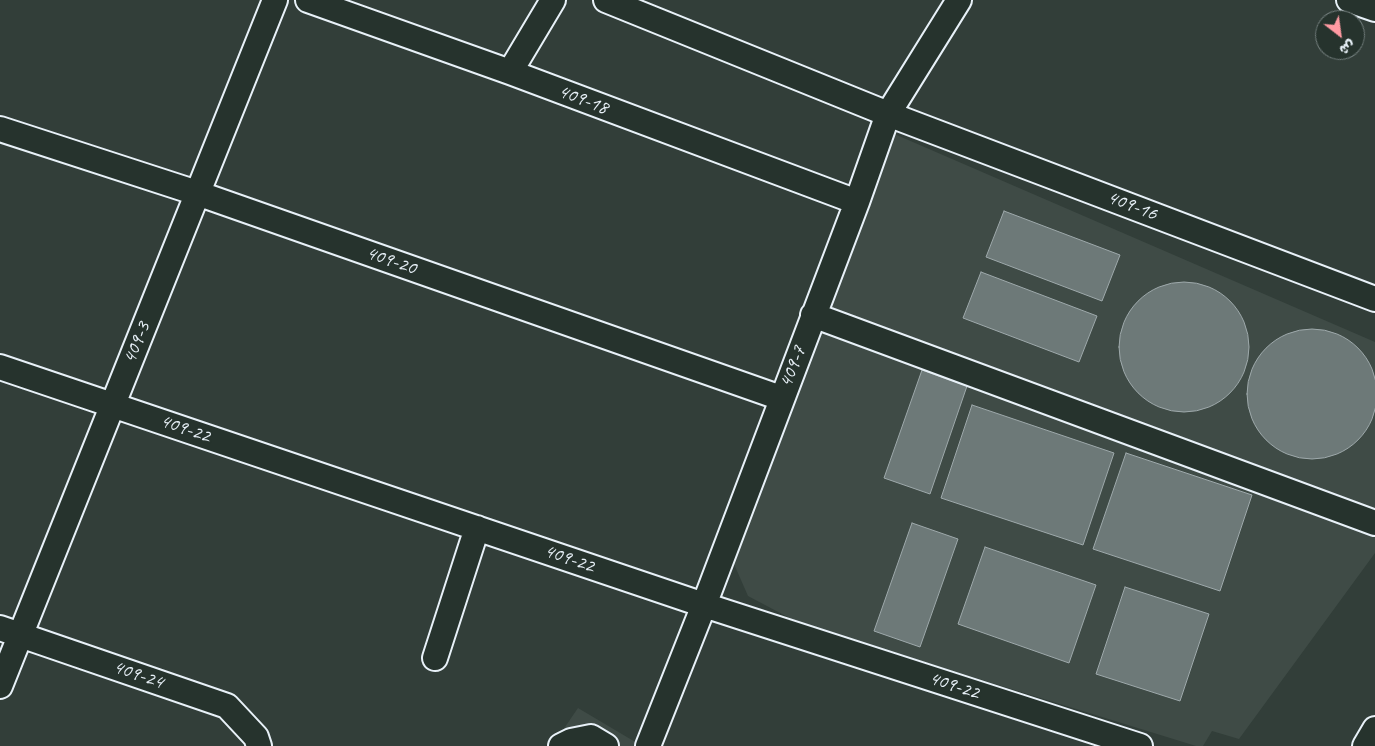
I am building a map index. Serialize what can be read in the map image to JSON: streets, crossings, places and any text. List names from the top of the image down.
{
  "streets": {
    "street": [
      "409-18",
      "409-16",
      "409-20",
      "409-3",
      "409-7",
      "409-22",
      "409-24"
    ]
  },
  "crossings": [
    ["409-18", "409-7"],
    ["409-16", "409-7"],
    ["409-20", "409-3"],
    ["409-20", "409-7"],
    ["409-3", "409-22"],
    ["409-3", "409-24"],
    ["409-7", "409-22"]
  ],
  "north": "bottom right"
}
